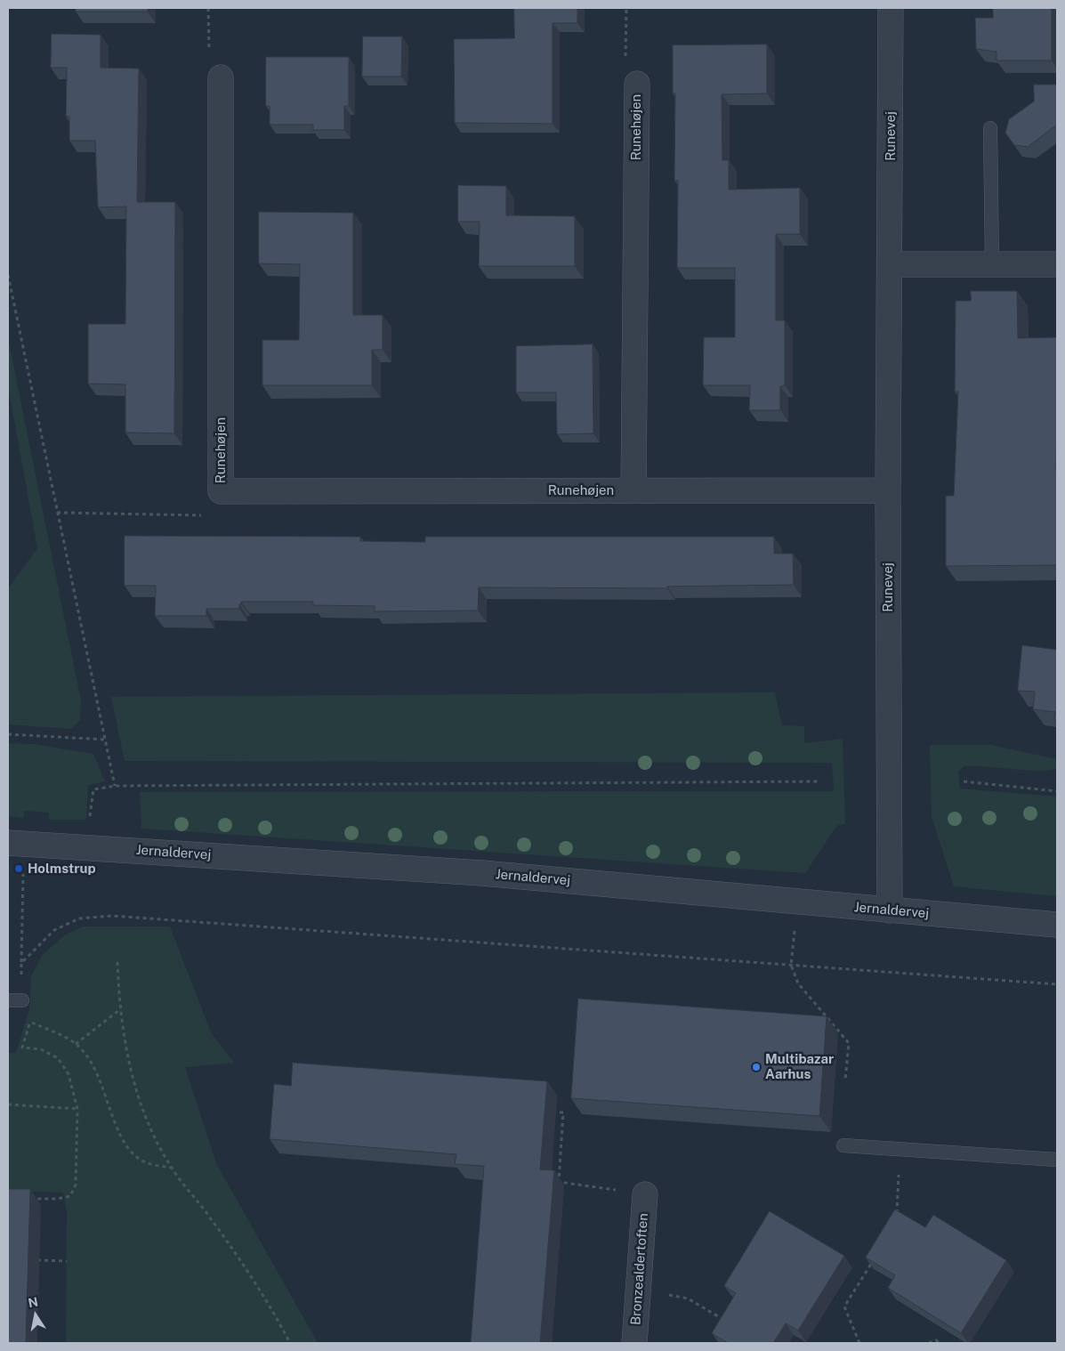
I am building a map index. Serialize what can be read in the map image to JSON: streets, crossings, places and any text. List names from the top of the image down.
{
  "streets": {
    "street": [
      "Runehøjen",
      "Runevej",
      "Jernaldervej",
      "Bronzealdertoften"
    ]
  },
  "crossings": [
    ["Runehøjen", "Runevej"],
    ["Runevej", "Jernaldervej"]
  ],
  "places": ["Holmstrup", "Multibazar Aarhus"],
  "north": "top"
}
